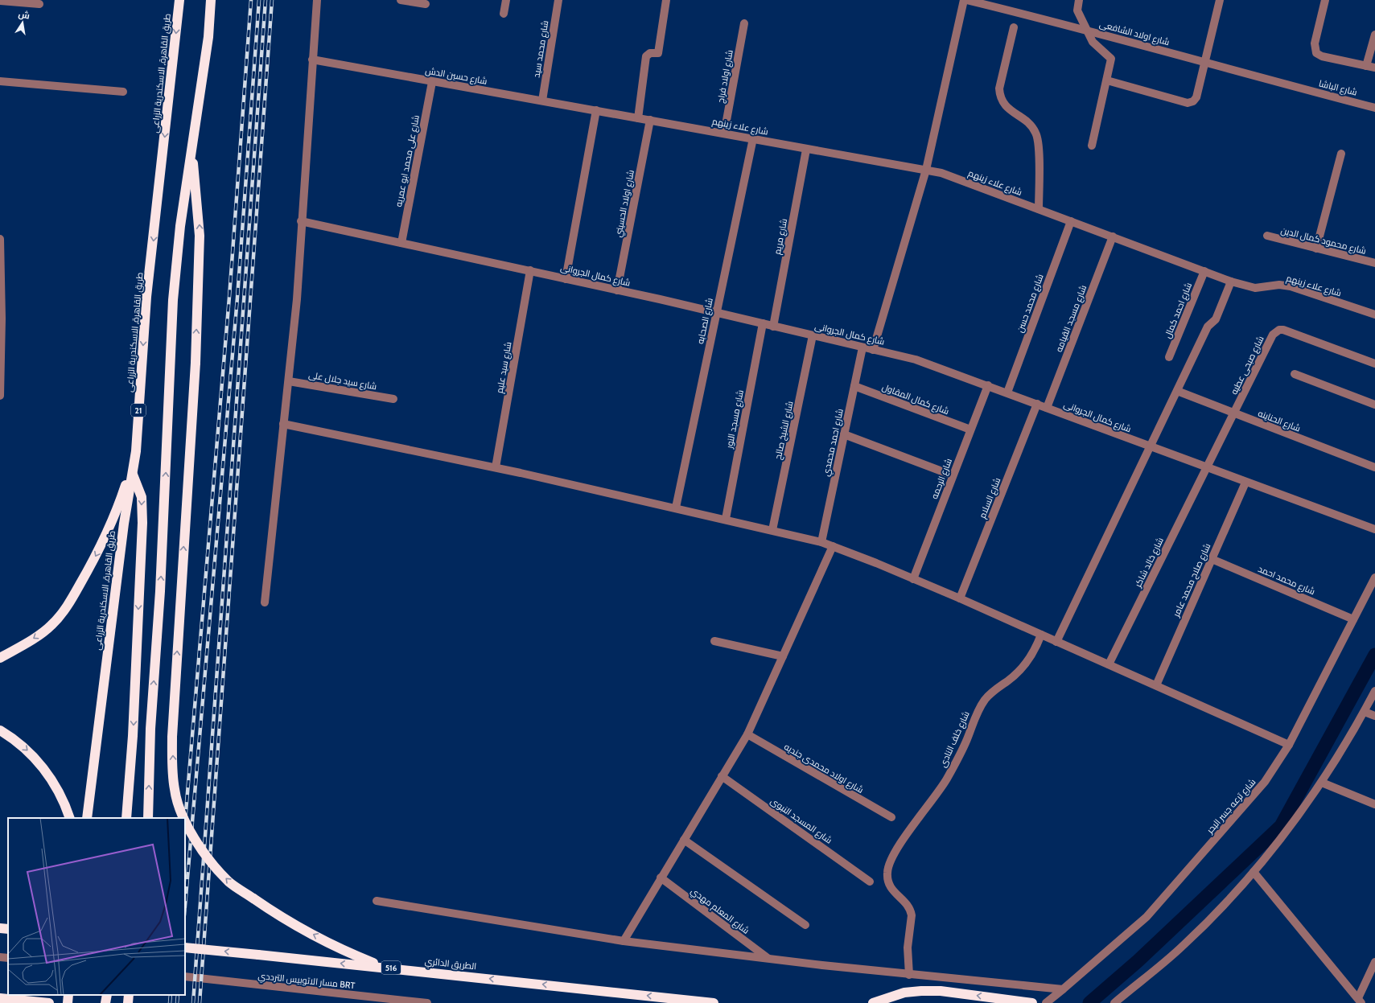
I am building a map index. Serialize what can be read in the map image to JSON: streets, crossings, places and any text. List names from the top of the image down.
{
  "streets": {
    "highway": [
      "طريق القاهرة, الاسكندرية الزراعى",
      "21",
      "الطريق الدائري",
      "516"
    ],
    "street": [
      "شارع اولاد الشافعى",
      "شارع محمد سيد",
      "شارع حسين الدش",
      "شارع اولاد فراج",
      "شارع الباشا",
      "شارع علاء زينهم",
      "شارع على محمد ابو عمريه",
      "شارع اولاد الحسيني",
      "شارع مريم",
      "شارع محمود كمال الدين",
      "شارع كمال الجروانى",
      "شارع محمد حسن",
      "شارع احمد كمال",
      "شارع مسجد القيامه",
      "شارع الصحابه",
      "شارع صبحى عطيه",
      "شارع سيد عليم",
      "شارع سيد جلال على",
      "شارع كمال المقاول",
      "شارع مسجد النور",
      "شارع الحناينه",
      "شارع الشيخ صالح",
      "شارع احمد محمدي",
      "شارع الرحمه",
      "شارع السلام",
      "شارع خالد شاكر",
      "شارع صلاح محمد عامر",
      "شارع محمد احمد",
      "شارع خلف النادى",
      "شارع اولاد محمدى جنديه",
      "شارع ترعه جسر البحر",
      "شارع المسجد النبوى",
      "شارع المعلم مهدي",
      "مسار الاتوبيس الترددي BRT"
    ]
  },
  "crossings": [
    ["شارع اولاد الشافعى", "شارع الباشا"],
    ["شارع محمد سيد", "شارع حسين الدش"],
    ["شارع حسين الدش", "شارع علاء زينهم"],
    ["شارع حسين الدش", "شارع على محمد ابو عمريه"],
    ["شارع اولاد فراج", "شارع علاء زينهم"],
    ["شارع علاء زينهم", "شارع اولاد الحسيني"],
    ["شارع علاء زينهم", "شارع مريم"],
    ["شارع علاء زينهم", "شارع محمد حسن"],
    ["شارع علاء زينهم", "شارع احمد كمال"],
    ["شارع علاء زينهم", "شارع مسجد القيامه"],
    ["شارع علاء زينهم", "شارع الصحابه"],
    ["شارع على محمد ابو عمريه", "شارع كمال الجروانى"],
    ["شارع اولاد الحسيني", "شارع كمال الجروانى"],
    ["شارع مريم", "شارع كمال الجروانى"],
    ["شارع كمال الجروانى", "شارع محمد حسن"],
    ["شارع كمال الجروانى", "شارع مسجد القيامه"],
    ["شارع كمال الجروانى", "شارع الصحابه"],
    ["شارع كمال الجروانى", "شارع صبحى عطيه"],
    ["شارع كمال الجروانى", "شارع سيد عليم"],
    ["شارع كمال الجروانى", "شارع مسجد النور"],
    ["شارع كمال الجروانى", "شارع الشيخ صالح"],
    ["شارع كمال الجروانى", "شارع احمد محمدي"],
    ["شارع كمال الجروانى", "شارع الرحمه"],
    ["شارع كمال الجروانى", "شارع السلام"],
    ["شارع كمال الجروانى", "شارع خالد شاكر"],
    ["شارع كمال الجروانى", "شارع صلاح محمد عامر"],
    ["شارع صبحى عطيه", "شارع الحناينه"],
    ["شارع صبحى عطيه", "شارع خالد شاكر"],
    ["شارع كمال المقاول", "شارع احمد محمدي"],
    ["شارع كمال المقاول", "شارع الرحمه"],
    ["شارع صلاح محمد عامر", "شارع محمد احمد"],
    ["شارع محمد احمد", "شارع ترعه جسر البحر"]
  ],
  "one_way": ["الطريق الدائري"],
  "north": "top"
}
